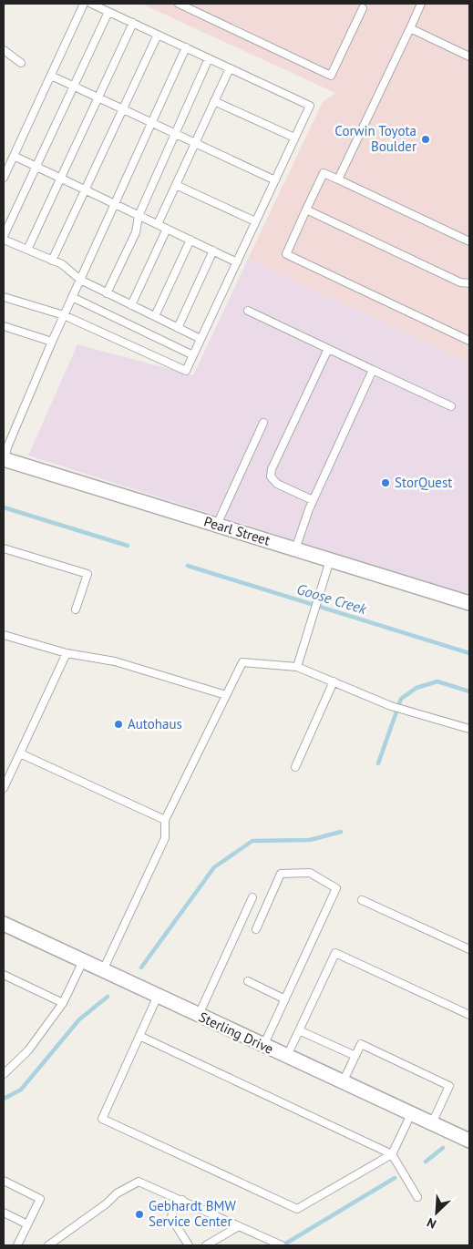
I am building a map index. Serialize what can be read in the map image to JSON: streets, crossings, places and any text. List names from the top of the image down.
{
  "streets": {
    "street": ["Pearl Street", "Sterling Drive"]
  },
  "water": ["Goose Creek"],
  "places": [
    "Corwin Toyota Boulder",
    "StorQuest",
    "Autohaus",
    "Gebhardt BMW Service Center"
  ],
  "north": "bottom left"
}
